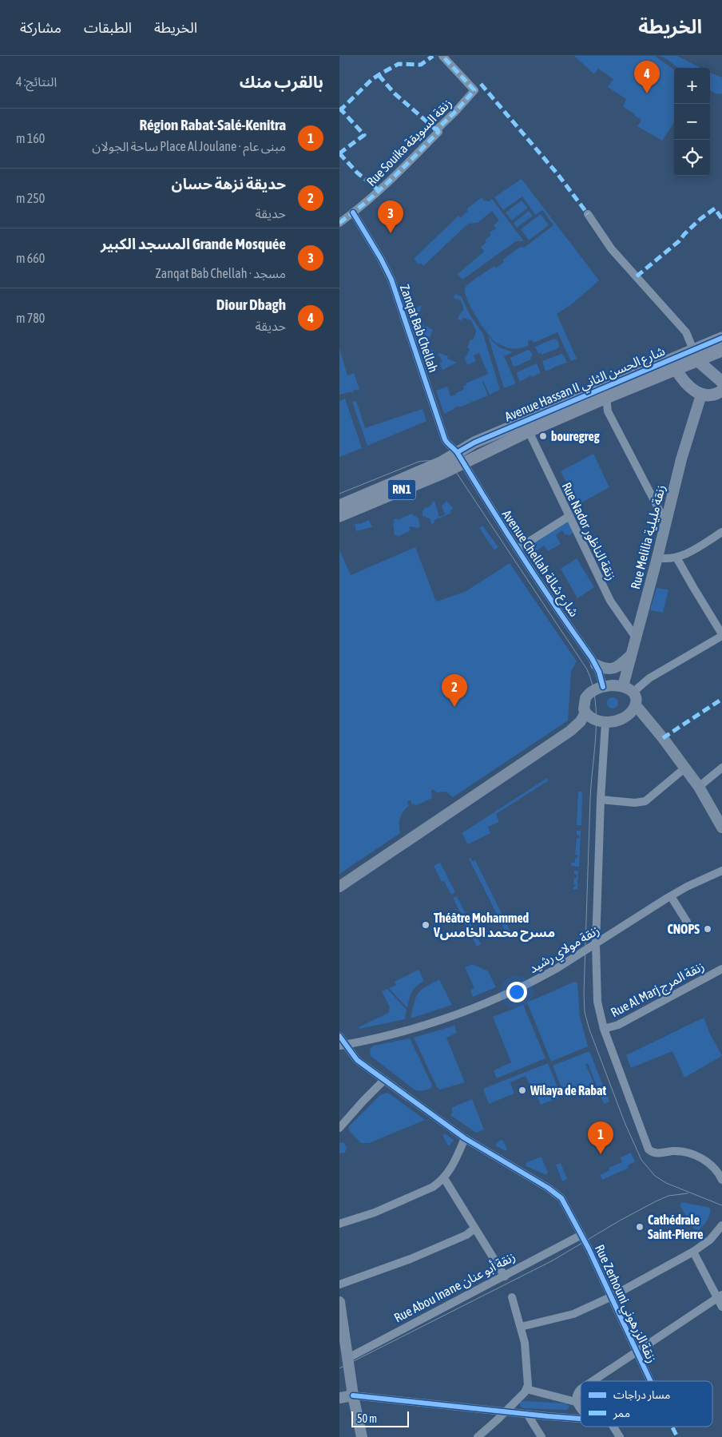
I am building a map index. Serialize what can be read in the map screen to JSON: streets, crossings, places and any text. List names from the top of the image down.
{
  "streets": {
    "main road": ["Avenue Hassan II شارع الحسن الثاني", "RN1"],
    "street": [
      "Rue Souika زنقة السويقة",
      "Zanqat Bab Chellah",
      "Rue Nador زنقة الناظور",
      "Rue Melilia زنقة مليلية",
      "Avenue Chellah شارع شالة",
      "زنقة مولاي رشيد",
      "Rue Al Marj زنقة المرج",
      "Rue Abou Inane زنقة أبو عنان",
      "Rue Zerhouni زنقة الزرهوني"
    ]
  },
  "crossings": [
    ["Rue Souika زنقة السويقة", "Zanqat Bab Chellah"],
    ["Zanqat Bab Chellah", "Avenue Hassan II شارع الحسن الثاني"],
    ["Zanqat Bab Chellah", "Avenue Chellah شارع شالة"],
    ["Avenue Hassan II شارع الحسن الثاني", "Rue Nador زنقة الناظور"],
    ["Avenue Hassan II شارع الحسن الثاني", "Avenue Chellah شارع شالة"],
    ["Rue Nador زنقة الناظور", "Rue Melilia زنقة مليلية"],
    ["Rue Melilia زنقة مليلية", "Avenue Chellah شارع شالة"],
    ["زنقة مولاي رشيد", "Rue Zerhouni زنقة الزرهوني"],
    ["Rue Abou Inane زنقة أبو عنان", "Rue Zerhouni زنقة الزرهوني"]
  ],
  "places": [
    "bouregreg",
    "Théâtre Mohammed Vمسرح محمد الخامس",
    "CNOPS",
    "Wilaya de Rabat",
    "Cathédrale Saint-Pierre"
  ],
  "legend": ["مسار دراجات", "ممر"],
  "scale_bar": "50 m",
  "page": {
    "header": "الخريطة",
    "nav": ["الخريطة", "الطبقات", "مشاركة"],
    "heading": ["بالقرب منك", "النتائج: 4"],
    "pins": [
      "4",
      "3",
      "2",
      "1"
    ],
    "map_buttons": ["+", "−"],
    "list": [
      {
        "mark": "1",
        "name": "Région Rabat-Salé-Kenitra",
        "note": "مبنى عام · Place Al Joulane ساحة الجولان",
        "value": "160 m"
      },
      {
        "mark": "2",
        "name": "حديقة نزهة حسان",
        "note": "حديقة",
        "value": "250 m"
      },
      {
        "mark": "3",
        "name": "Grande Mosquée المسجد الكبير",
        "note": "مسجد · Zanqat Bab Chellah",
        "value": "660 m"
      },
      {
        "mark": "4",
        "name": "Diour Dbagh",
        "note": "حديقة",
        "value": "780 m"
      }
    ],
    "scale": "50 m"
  }
}
